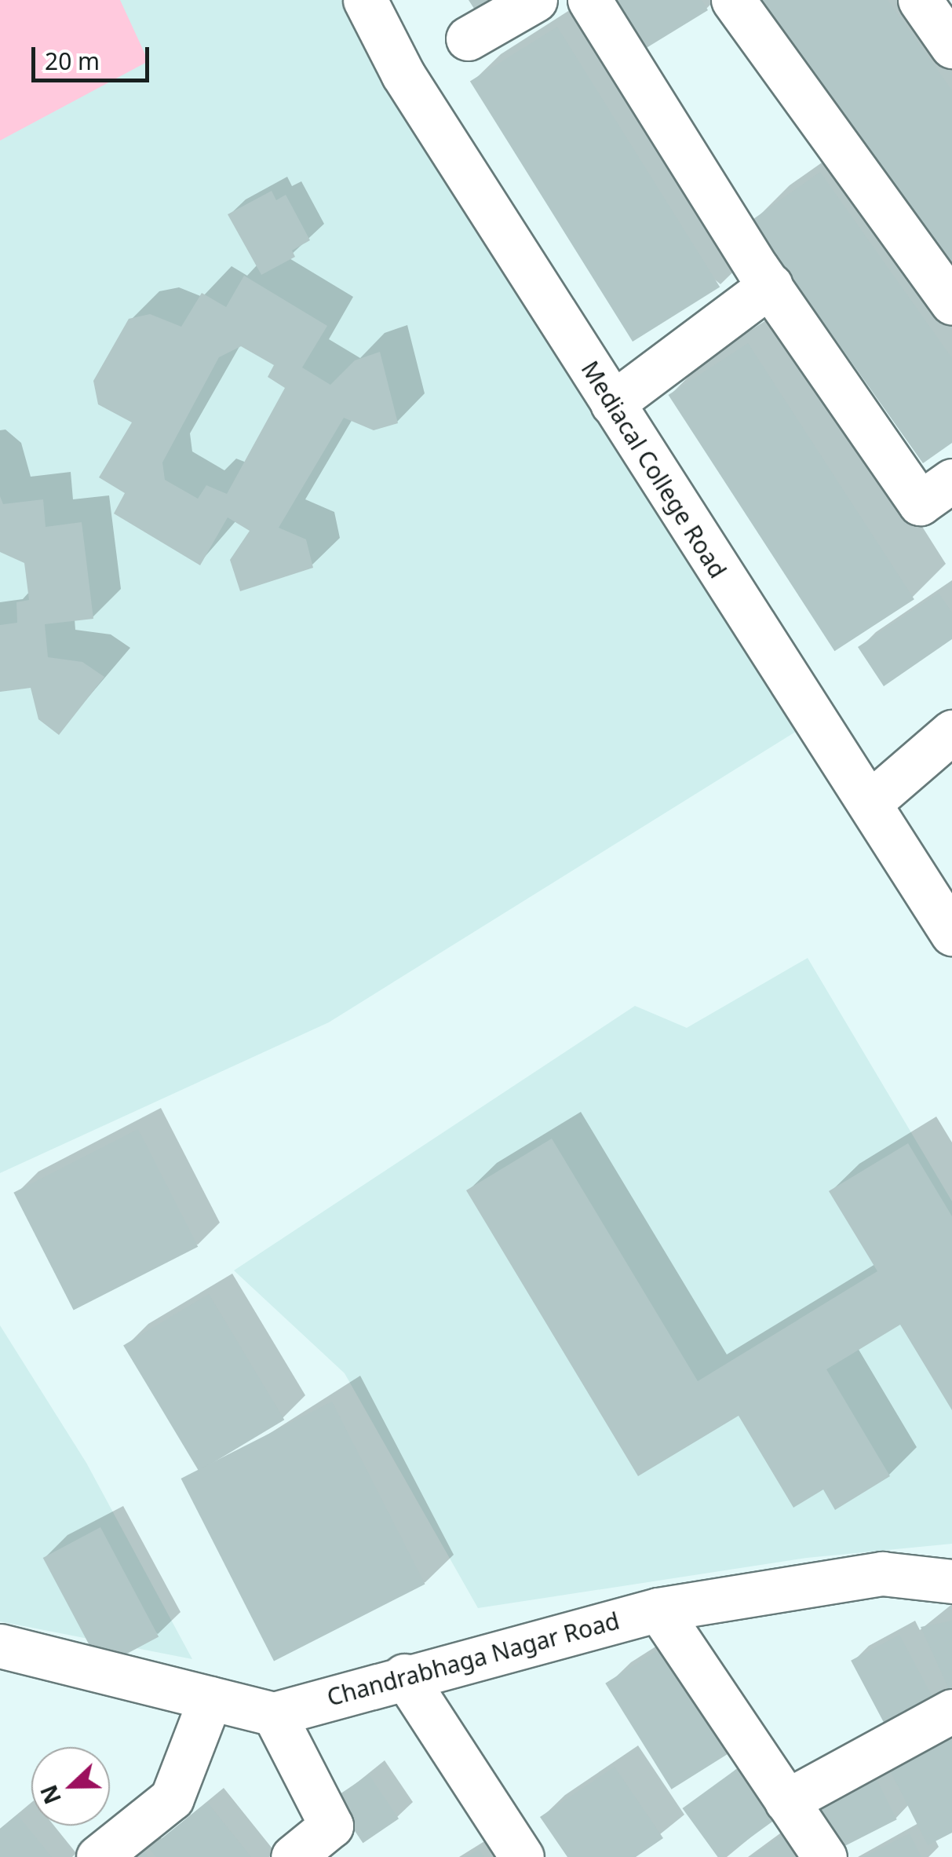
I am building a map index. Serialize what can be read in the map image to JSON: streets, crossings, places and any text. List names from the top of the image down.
{
  "streets": {
    "street": ["Mediacal College Road", "Chandrabhaga Nagar Road"]
  },
  "scale_bar": "20 m",
  "north": "left"
}
